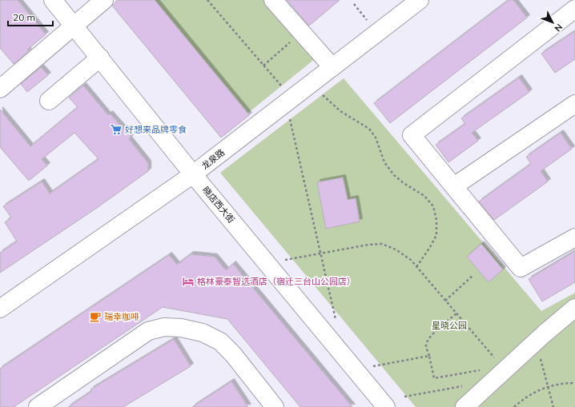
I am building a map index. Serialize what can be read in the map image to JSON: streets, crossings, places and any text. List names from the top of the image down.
{
  "streets": {
    "street": ["龙泉路", "晓店西大街"]
  },
  "crossings": [
    ["龙泉路", "晓店西大街"]
  ],
  "parks": ["星晓公园"],
  "places": {
    "supermarket": ["好想来品牌零食"],
    "hotel": ["格林豪泰智选酒店（宿迁三台山公园店）"],
    "cafe": ["瑞幸咖啡"]
  },
  "scale_bar": "20 m",
  "north": "bottom right"
}
